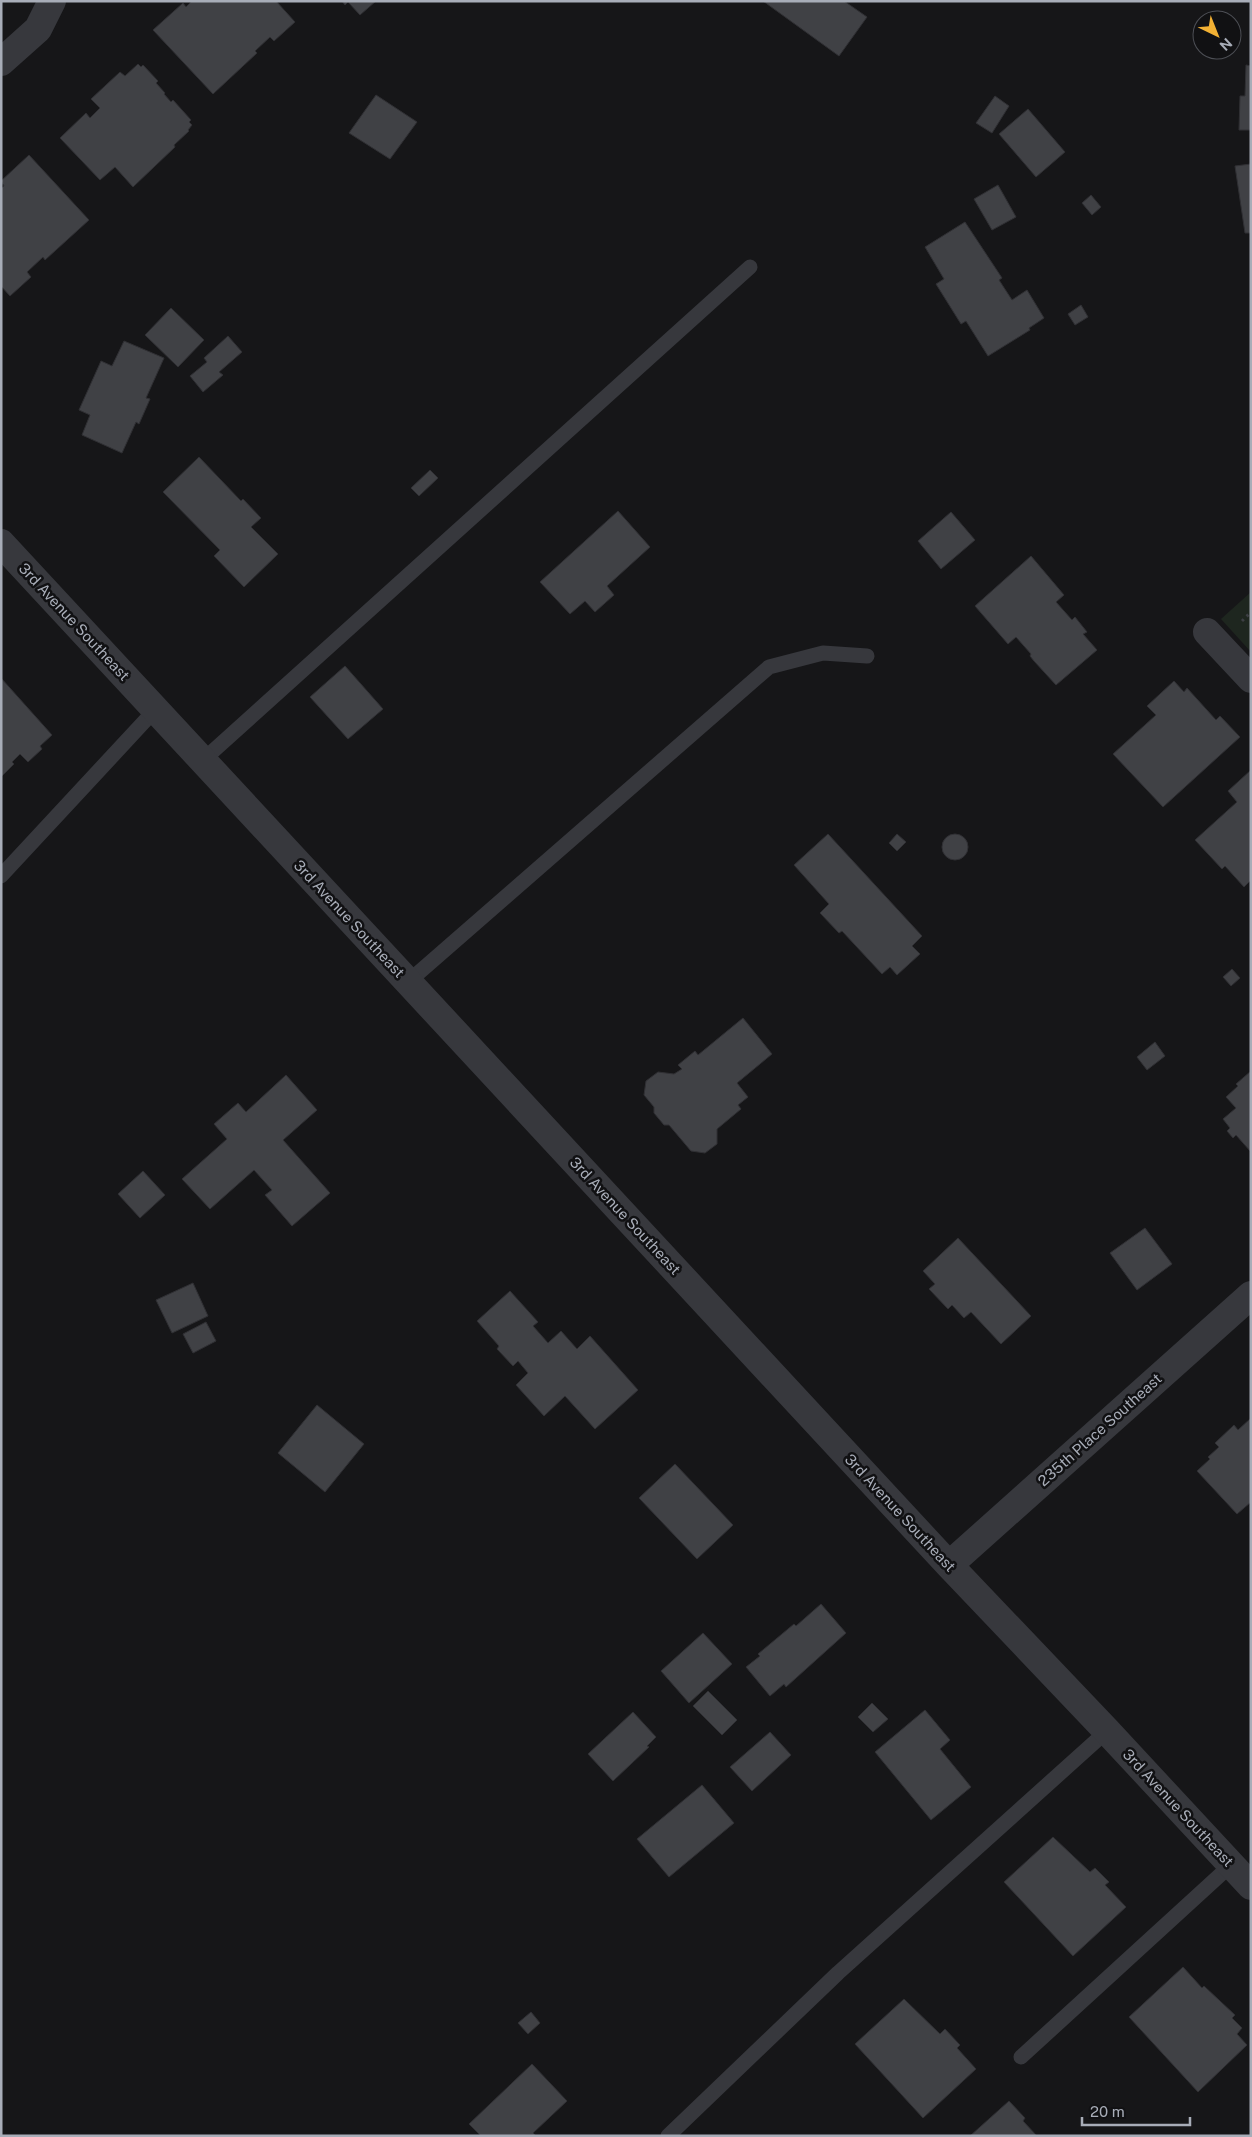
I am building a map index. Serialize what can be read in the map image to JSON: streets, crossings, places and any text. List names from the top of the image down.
{
  "streets": {
    "street": ["3rd Avenue Southeast", "235th Place Southeast"]
  },
  "crossings": [
    ["3rd Avenue Southeast", "235th Place Southeast"]
  ],
  "scale_bar": "20 m",
  "north": "bottom right"
}
